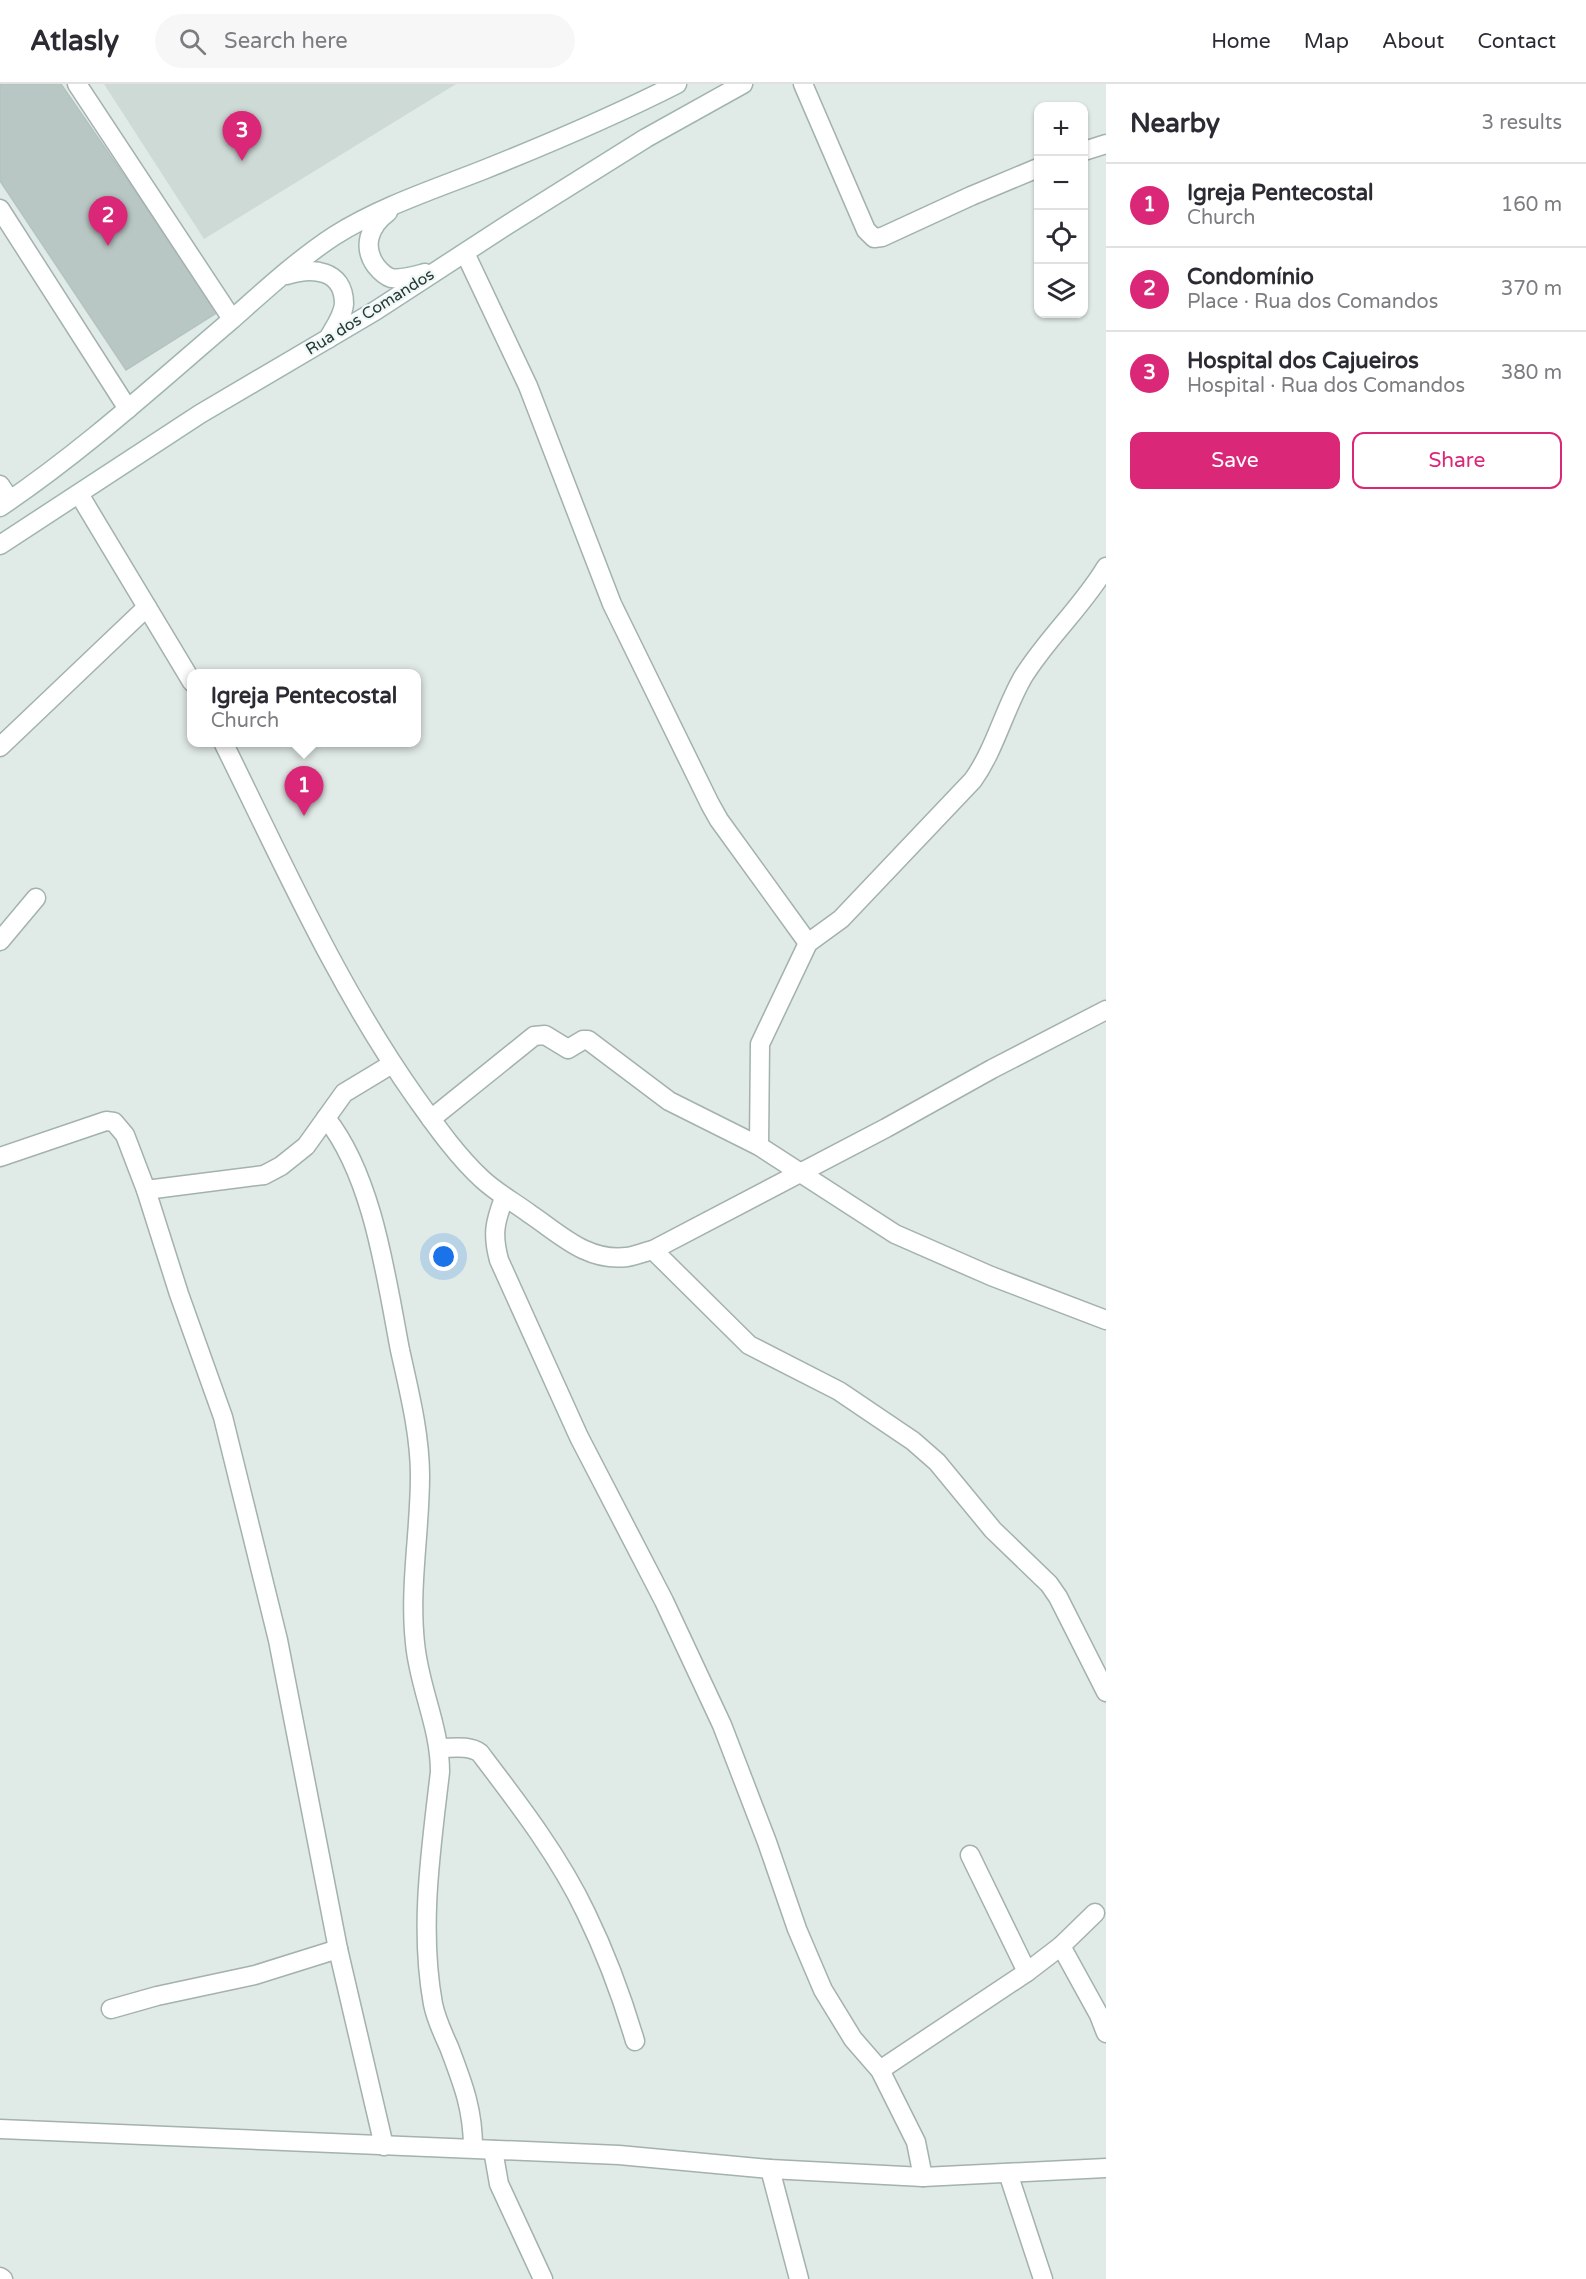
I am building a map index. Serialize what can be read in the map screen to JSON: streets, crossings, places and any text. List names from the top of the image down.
{
  "streets": {
    "street": ["Rua dos Comandos"]
  },
  "page": {
    "header": "Atlasly",
    "search": "Search here",
    "nav": [
      "Home",
      "Map",
      "About",
      "Contact"
    ],
    "heading": ["Nearby", "3 results"],
    "map_buttons": ["+", "−"],
    "pins": ["3", "2", "1"],
    "list": [
      {
        "mark": "1",
        "name": "Igreja Pentecostal",
        "note": "Church",
        "value": "160 m"
      },
      {
        "mark": "2",
        "name": "Condomínio",
        "note": "Place · Rua dos Comandos",
        "value": "370 m"
      },
      {
        "mark": "3",
        "name": "Hospital dos Cajueiros",
        "note": "Hospital · Rua dos Comandos",
        "value": "380 m"
      }
    ],
    "buttons": ["Save", "Share"],
    "popup": ["Igreja Pentecostal", "Church"]
  }
}
